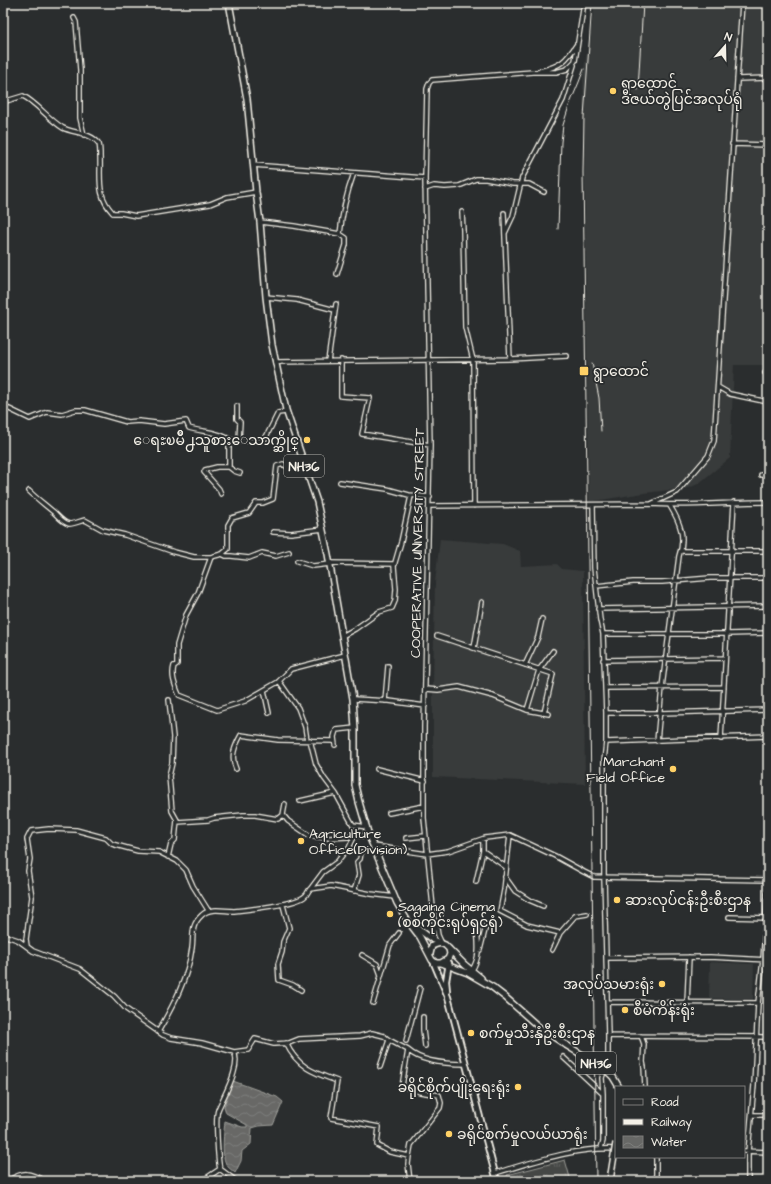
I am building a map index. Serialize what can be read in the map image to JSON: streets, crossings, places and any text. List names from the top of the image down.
{
  "streets": {
    "highway": ["NH36"],
    "street": ["COOPERATIVE UNIVERSITY STREET"]
  },
  "crossings": [
    ["NH36", "COOPERATIVE UNIVERSITY STREET"]
  ],
  "places": {
    "other": [
      "ရွာထောင် ဒီဇယ်တွဲပြင်အလုပ်ရုံ",
      "ေရႊၿမိဳ႕သူစားေသာက္ဆိုင္",
      "Marchant Field Office",
      "Agriculture Office(Division)",
      "ဆားလုပ်ငန်းဦးစီးဌာန",
      "Sagaing Cinema (စစ်ကိုင်းရုပ်ရှင်ရုံ)",
      "အလုပ်သမားရုံး",
      "စီမံကိန်းရုံး‌",
      "စက်မှုသီးနှံဦးစီးဌာန",
      "ခရိုင်စိုက်ပျိုးရေးရုံး",
      "ခရိုင်စက်မှုလယ်ယာရုံး"
    ],
    "transit": ["ရွာထောင်"]
  },
  "legend": ["Road", "Railway", "Water"],
  "north": "top"
}
